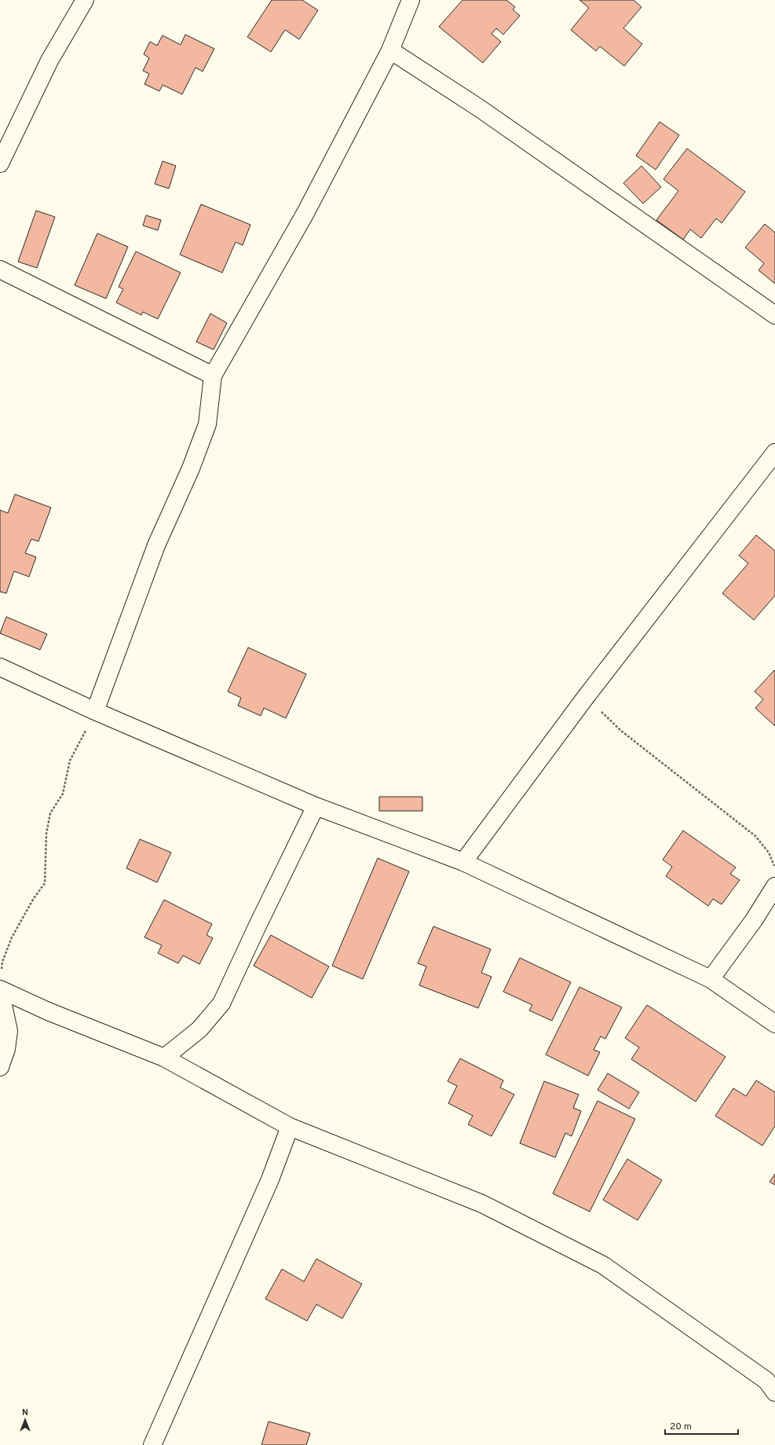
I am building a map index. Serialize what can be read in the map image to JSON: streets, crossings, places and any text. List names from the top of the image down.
{
  "scale_bar": "20 m",
  "north": "top"
}
